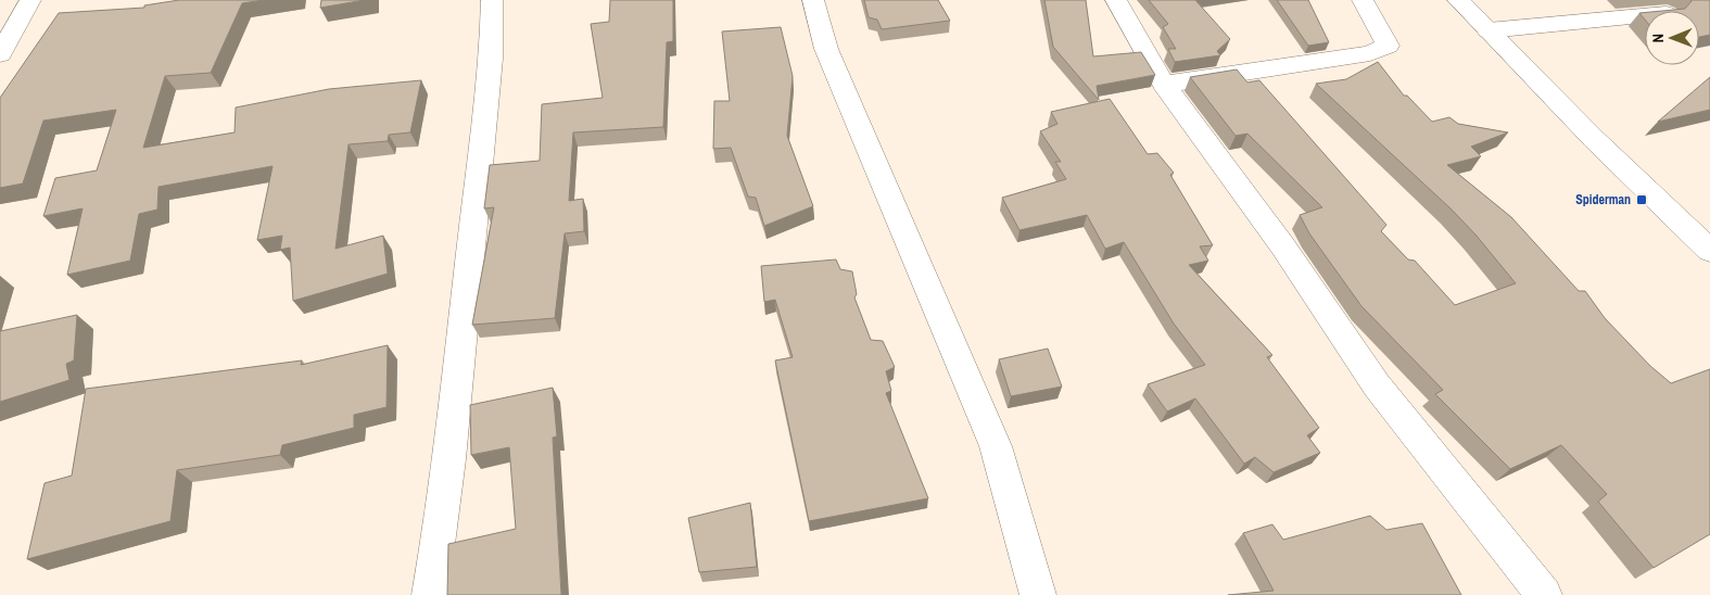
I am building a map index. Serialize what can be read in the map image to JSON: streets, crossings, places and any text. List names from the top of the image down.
{
  "places": {
    "transit": ["Spiderman"]
  },
  "north": "left"
}
